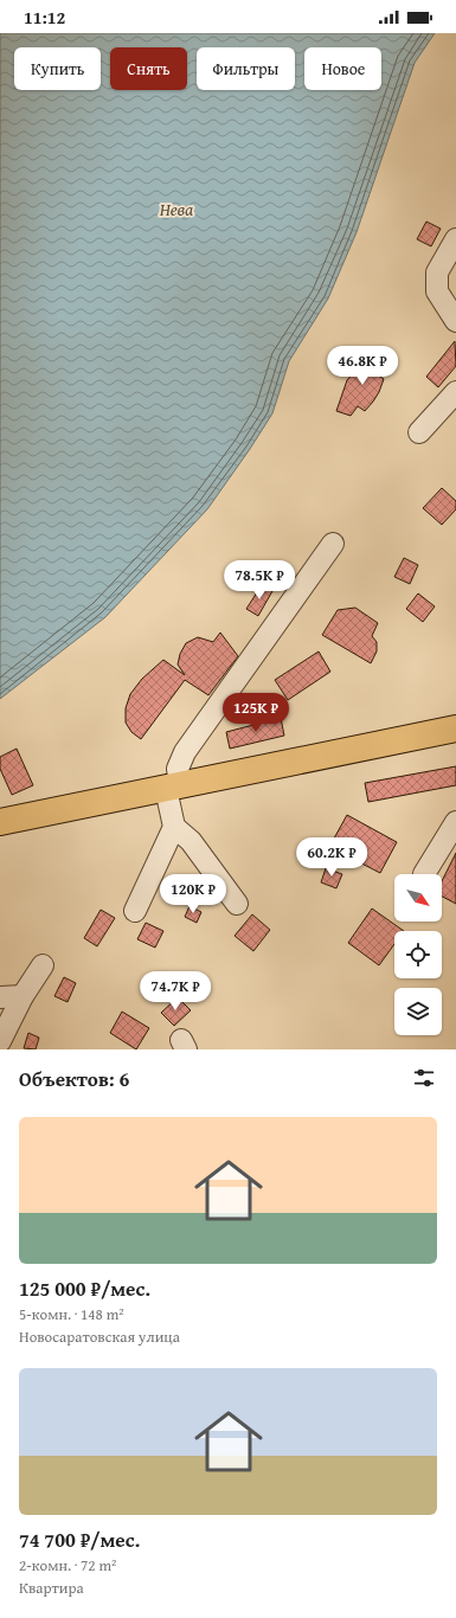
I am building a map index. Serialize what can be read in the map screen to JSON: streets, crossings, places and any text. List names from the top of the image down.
{
  "water": ["Нева"],
  "north": "bottom right",
  "page": {
    "status": "11:12",
    "chip": [
      "Купить",
      "Снять",
      "Фильтры",
      "Новое"
    ],
    "price": [
      "46.8K ₽",
      "78.5K ₽",
      "125K ₽",
      "60.2K ₽",
      "120K ₽",
      "74.7K ₽"
    ],
    "heading": "Объектов: 6",
    "list": [
      {
        "name": "125 000 ₽/мес.",
        "note": "5-комн. · 148 m² · Новосаратовская улица"
      },
      {
        "name": "74 700 ₽/мес.",
        "note": "2-комн. · 72 m² · Квартира"
      }
    ]
  }
}
